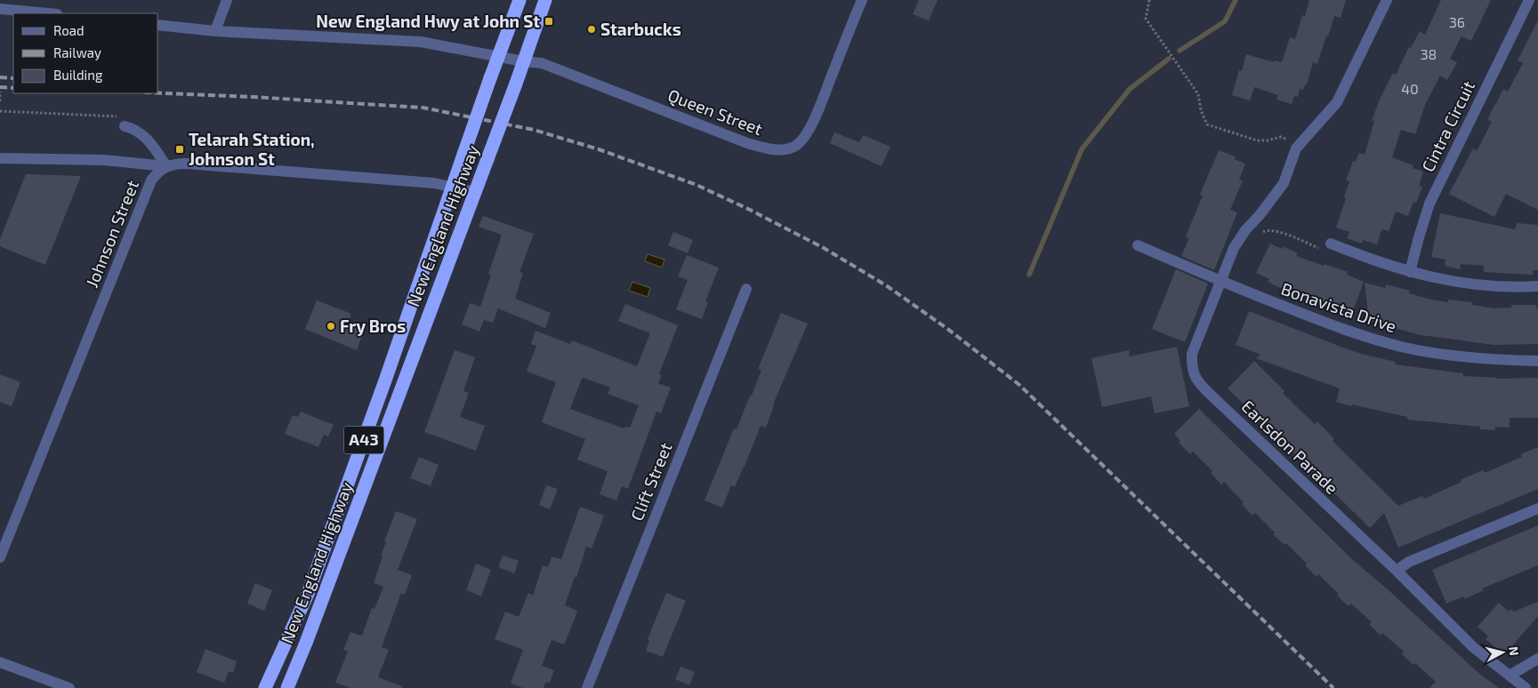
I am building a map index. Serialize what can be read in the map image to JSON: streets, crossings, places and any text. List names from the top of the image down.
{
  "streets": {
    "highway": ["New England Highway", "A43"],
    "street": [
      "Queen Street",
      "Cintra Circuit",
      "Johnson Street",
      "Bonavista Drive",
      "Earlsdon Parade",
      "Clift Street"
    ]
  },
  "crossings": [
    ["Queen Street", "New England Highway"],
    ["Bonavista Drive", "Earlsdon Parade"]
  ],
  "places": {
    "transit": ["New England Hwy at John St", "Telarah Station, Johnson St"],
    "other": ["Starbucks", "Fry Bros"]
  },
  "house_numbers": ["36", "38", "40"],
  "legend": ["Road", "Railway", "Building"],
  "north": "right"
}
